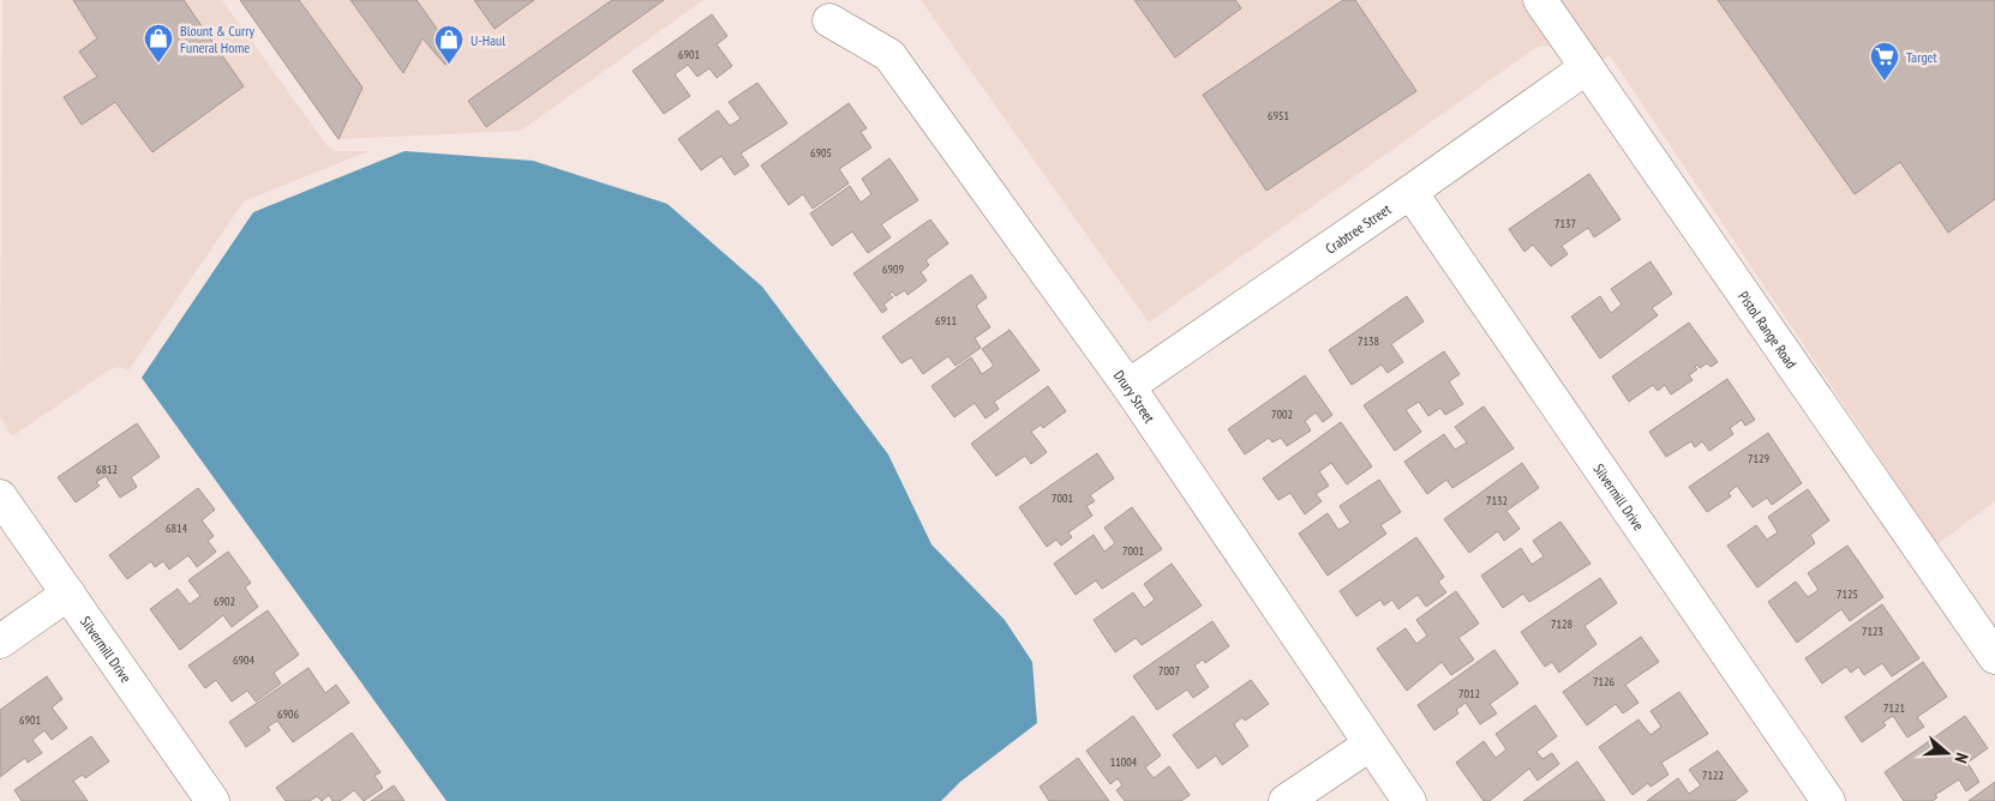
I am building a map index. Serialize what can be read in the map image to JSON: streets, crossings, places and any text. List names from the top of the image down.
{
  "streets": {
    "street": [
      "Crabtree Street",
      "Pistol Range Road",
      "Drury Street",
      "Silvermill Drive"
    ]
  },
  "crossings": [
    ["Crabtree Street", "Pistol Range Road"],
    ["Crabtree Street", "Drury Street"],
    ["Crabtree Street", "Silvermill Drive"]
  ],
  "places": {
    "shop": ["Blount & Curry Funeral Home", "U-Haul"],
    "supermarket": ["Target"]
  },
  "house_numbers": [
    "6901",
    "6951",
    "6905",
    "7137",
    "6909",
    "6911",
    "7138",
    "7002",
    "7129",
    "6812",
    "7001",
    "7132",
    "6814",
    "7001",
    "7125",
    "6902",
    "7128",
    "7123",
    "6904",
    "7007",
    "7126",
    "7012",
    "7121",
    "6906",
    "6901",
    "11004",
    "7122"
  ],
  "north": "right"
}
